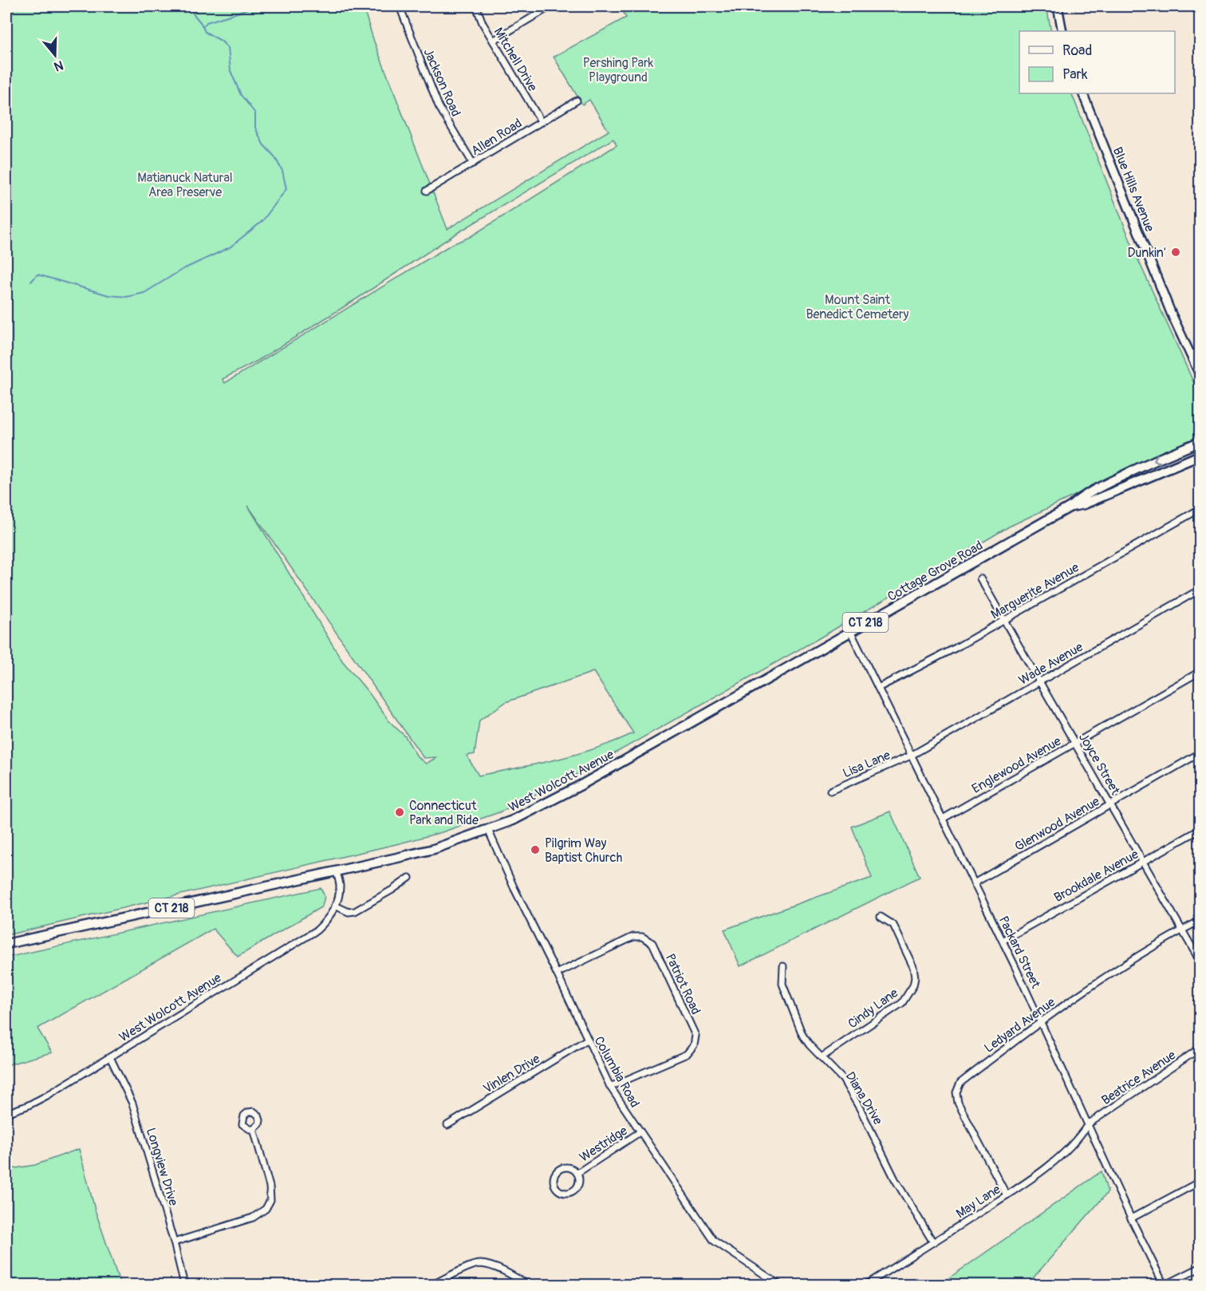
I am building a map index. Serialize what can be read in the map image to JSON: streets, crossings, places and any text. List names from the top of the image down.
{
  "streets": {
    "main road": [
      "Blue Hills Avenue",
      "Cottage Grove Road",
      "CT 218",
      "West Wolcott Avenue"
    ],
    "street": [
      "Mitchell Drive",
      "Jackson Road",
      "Allen Road",
      "Marguerite Avenue",
      "Wade Avenue",
      "Lisa Lane",
      "Joyce Street",
      "Englewood Avenue",
      "Glenwood Avenue",
      "Brookdale Avenue",
      "Packard Street",
      "Patriot Road",
      "Cindy Lane",
      "Ledyard Avenue",
      "Columbia Road",
      "Vinlen Drive",
      "Beatrice Avenue",
      "Diana Drive",
      "Westridge",
      "Longview Drive",
      "May Lane"
    ]
  },
  "crossings": [
    ["Mitchell Drive", "Allen Road"],
    ["Jackson Road", "Allen Road"],
    ["Cottage Grove Road", "West Wolcott Avenue"],
    ["Cottage Grove Road", "Packard Street"],
    ["Marguerite Avenue", "Joyce Street"],
    ["Marguerite Avenue", "Packard Street"],
    ["CT 218", "West Wolcott Avenue"],
    ["Wade Avenue", "Lisa Lane"],
    ["Wade Avenue", "Joyce Street"],
    ["Wade Avenue", "Packard Street"],
    ["Lisa Lane", "Packard Street"],
    ["Joyce Street", "Englewood Avenue"],
    ["Joyce Street", "Glenwood Avenue"],
    ["Joyce Street", "Brookdale Avenue"],
    ["Joyce Street", "Ledyard Avenue"],
    ["Englewood Avenue", "Packard Street"],
    ["West Wolcott Avenue", "Columbia Road"],
    ["West Wolcott Avenue", "Longview Drive"],
    ["Glenwood Avenue", "Packard Street"],
    ["Brookdale Avenue", "Packard Street"],
    ["Packard Street", "Ledyard Avenue"],
    ["Packard Street", "Beatrice Avenue"],
    ["Packard Street", "May Lane"],
    ["Patriot Road", "Columbia Road"],
    ["Cindy Lane", "Diana Drive"],
    ["Ledyard Avenue", "May Lane"],
    ["Columbia Road", "Vinlen Drive"],
    ["Columbia Road", "Westridge"],
    ["Beatrice Avenue", "May Lane"],
    ["Diana Drive", "May Lane"]
  ],
  "parks": ["Pershing Park Playground", "Matianuck Natural Area Preserve", "Mount Saint Benedict Cemetery"],
  "places": ["Dunkin'", "Connecticut Park and Ride", "Pilgrim Way Baptist Church"],
  "legend": ["Road", "Park"],
  "north": "bottom"
}
